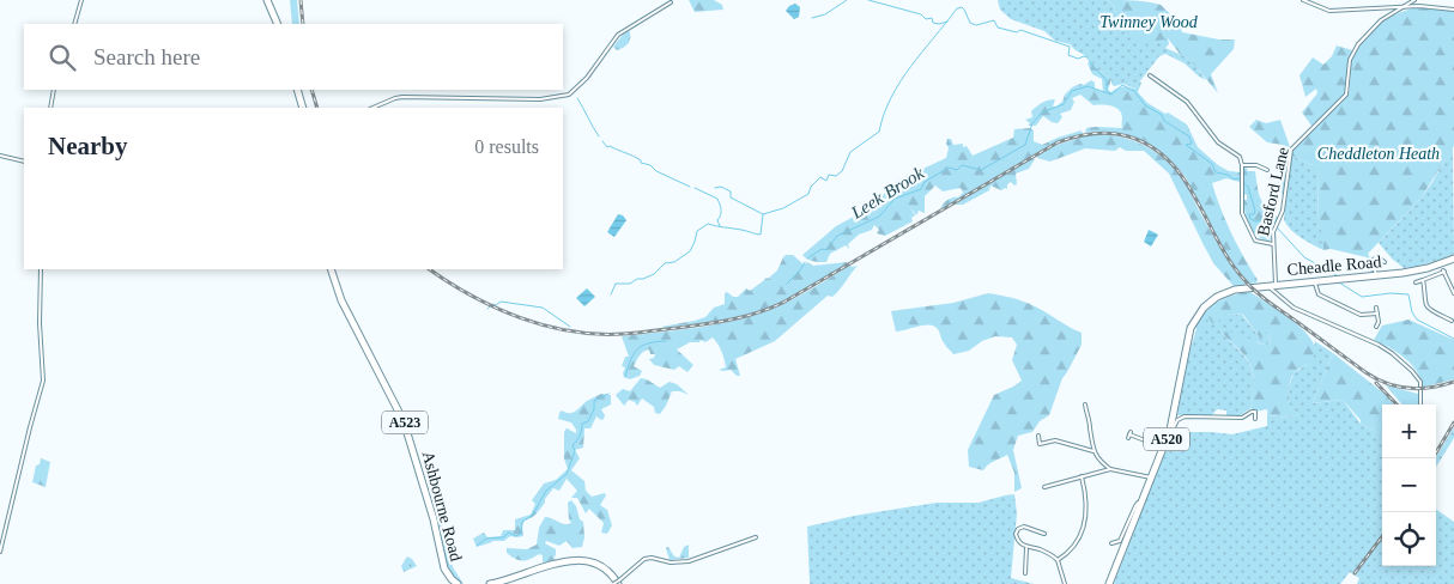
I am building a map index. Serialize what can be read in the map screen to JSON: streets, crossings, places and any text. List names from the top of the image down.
{
  "streets": {
    "highway": [
      "Cheadle Road",
      "A523",
      "A520",
      "Ashbourne Road"
    ],
    "street": ["Basford Lane"]
  },
  "crossings": [
    ["Basford Lane", "Cheadle Road"],
    ["Cheadle Road", "A520"]
  ],
  "water": ["Leek Brook"],
  "parks": ["Twinney Wood", "Cheddleton Heath"],
  "page": {
    "search": "Search here",
    "heading": ["Nearby", "0 results"],
    "map_buttons": ["+", "−"]
  }
}
